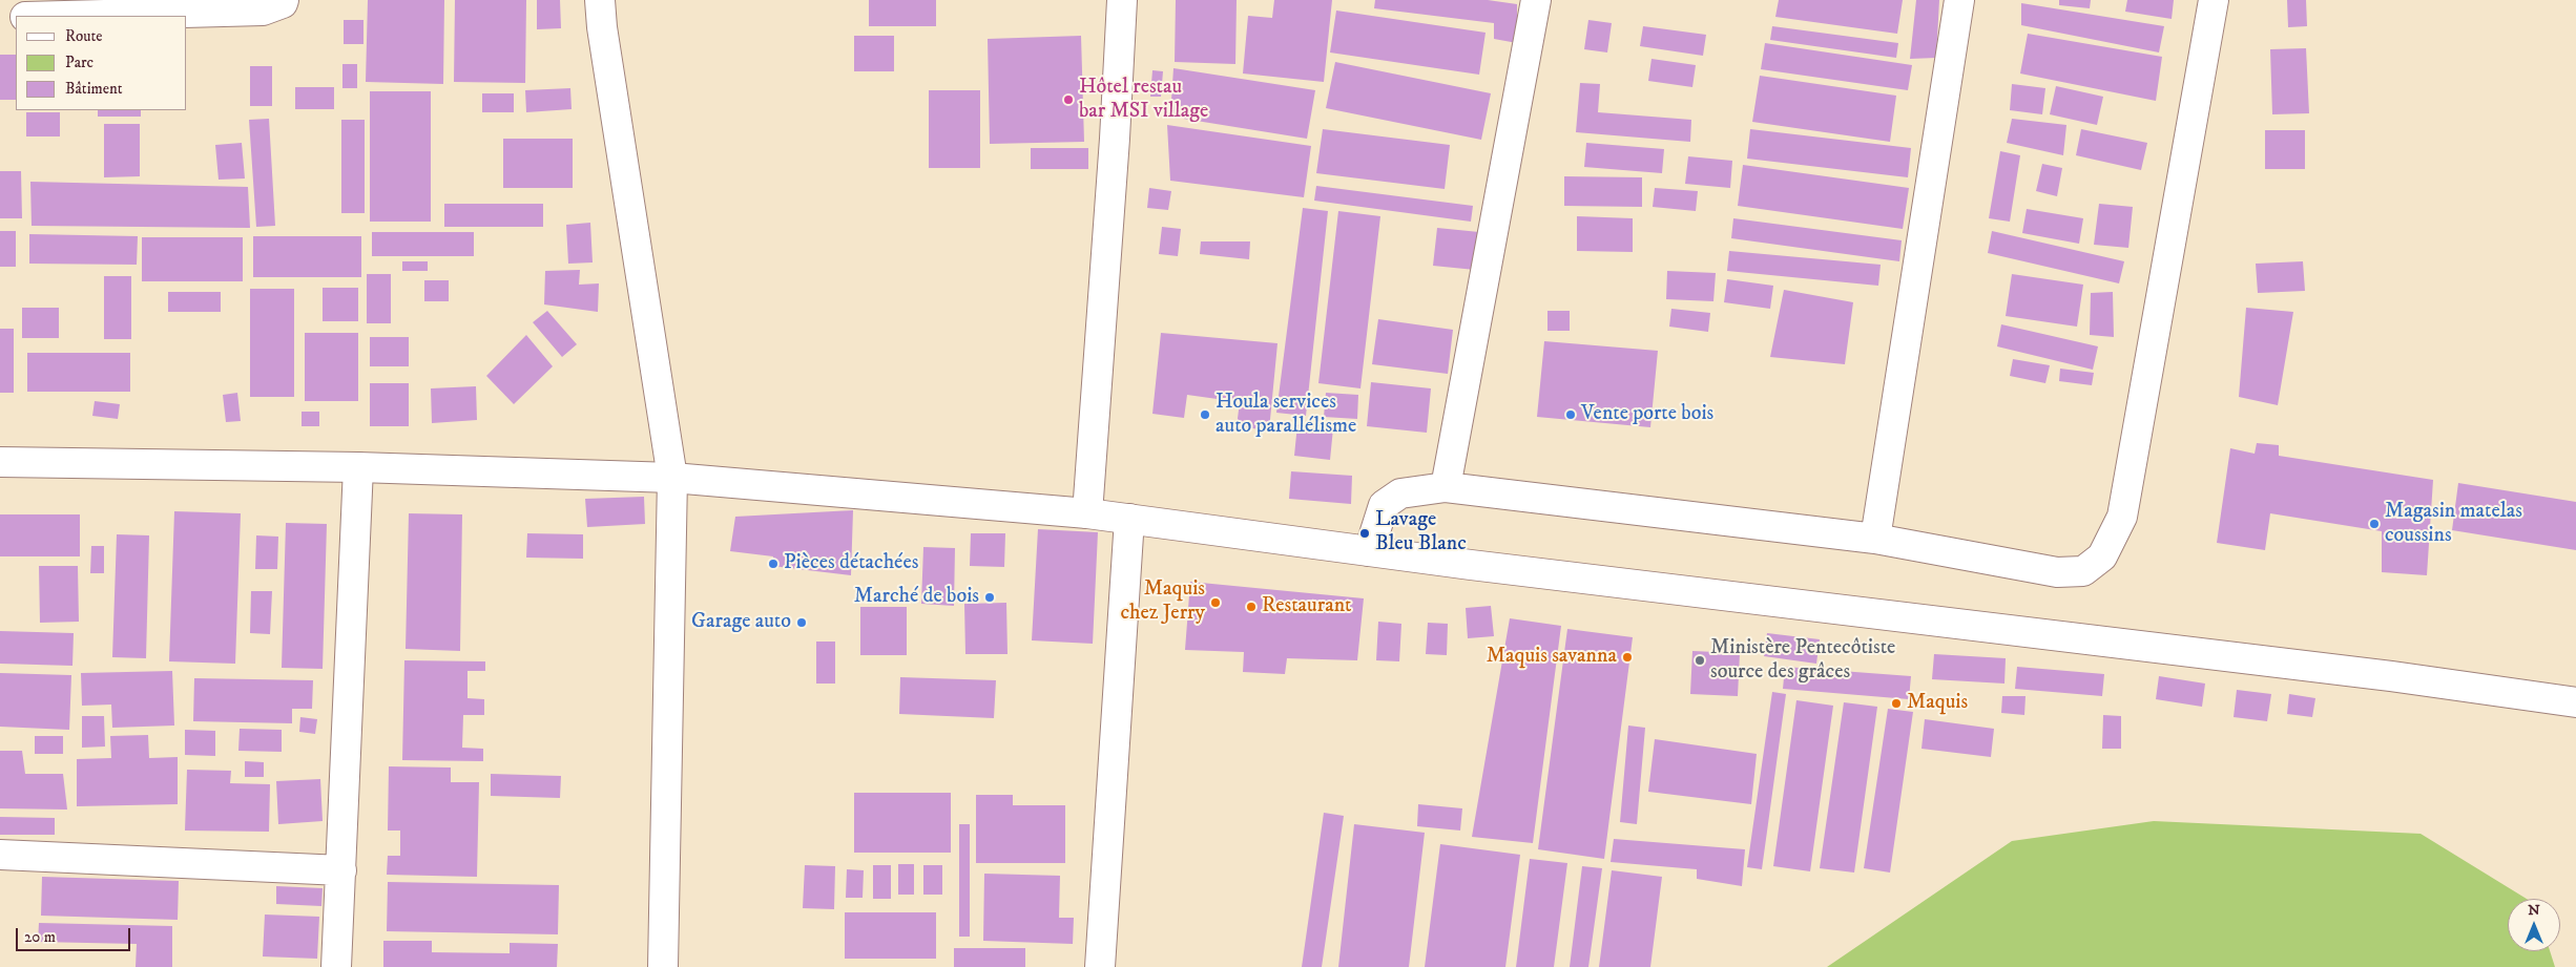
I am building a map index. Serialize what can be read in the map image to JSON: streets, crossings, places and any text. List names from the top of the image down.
{
  "places": [
    "Hôtel restau bar MSI village",
    "Houla services auto parallélisme",
    "Vente porte bois",
    "Magasin matelas coussins",
    "Lavage Bleu Blanc",
    "Pièces détachées",
    "Marché de bois",
    "Maquis chez Jerry",
    "Restaurant",
    "Garage auto",
    "Maquis savanna",
    "Ministère Pentecôtiste source des grâces",
    "Maquis"
  ],
  "legend": ["Route", "Parc", "Bâtiment"],
  "scale_bar": "20 m",
  "north": "top"
}
